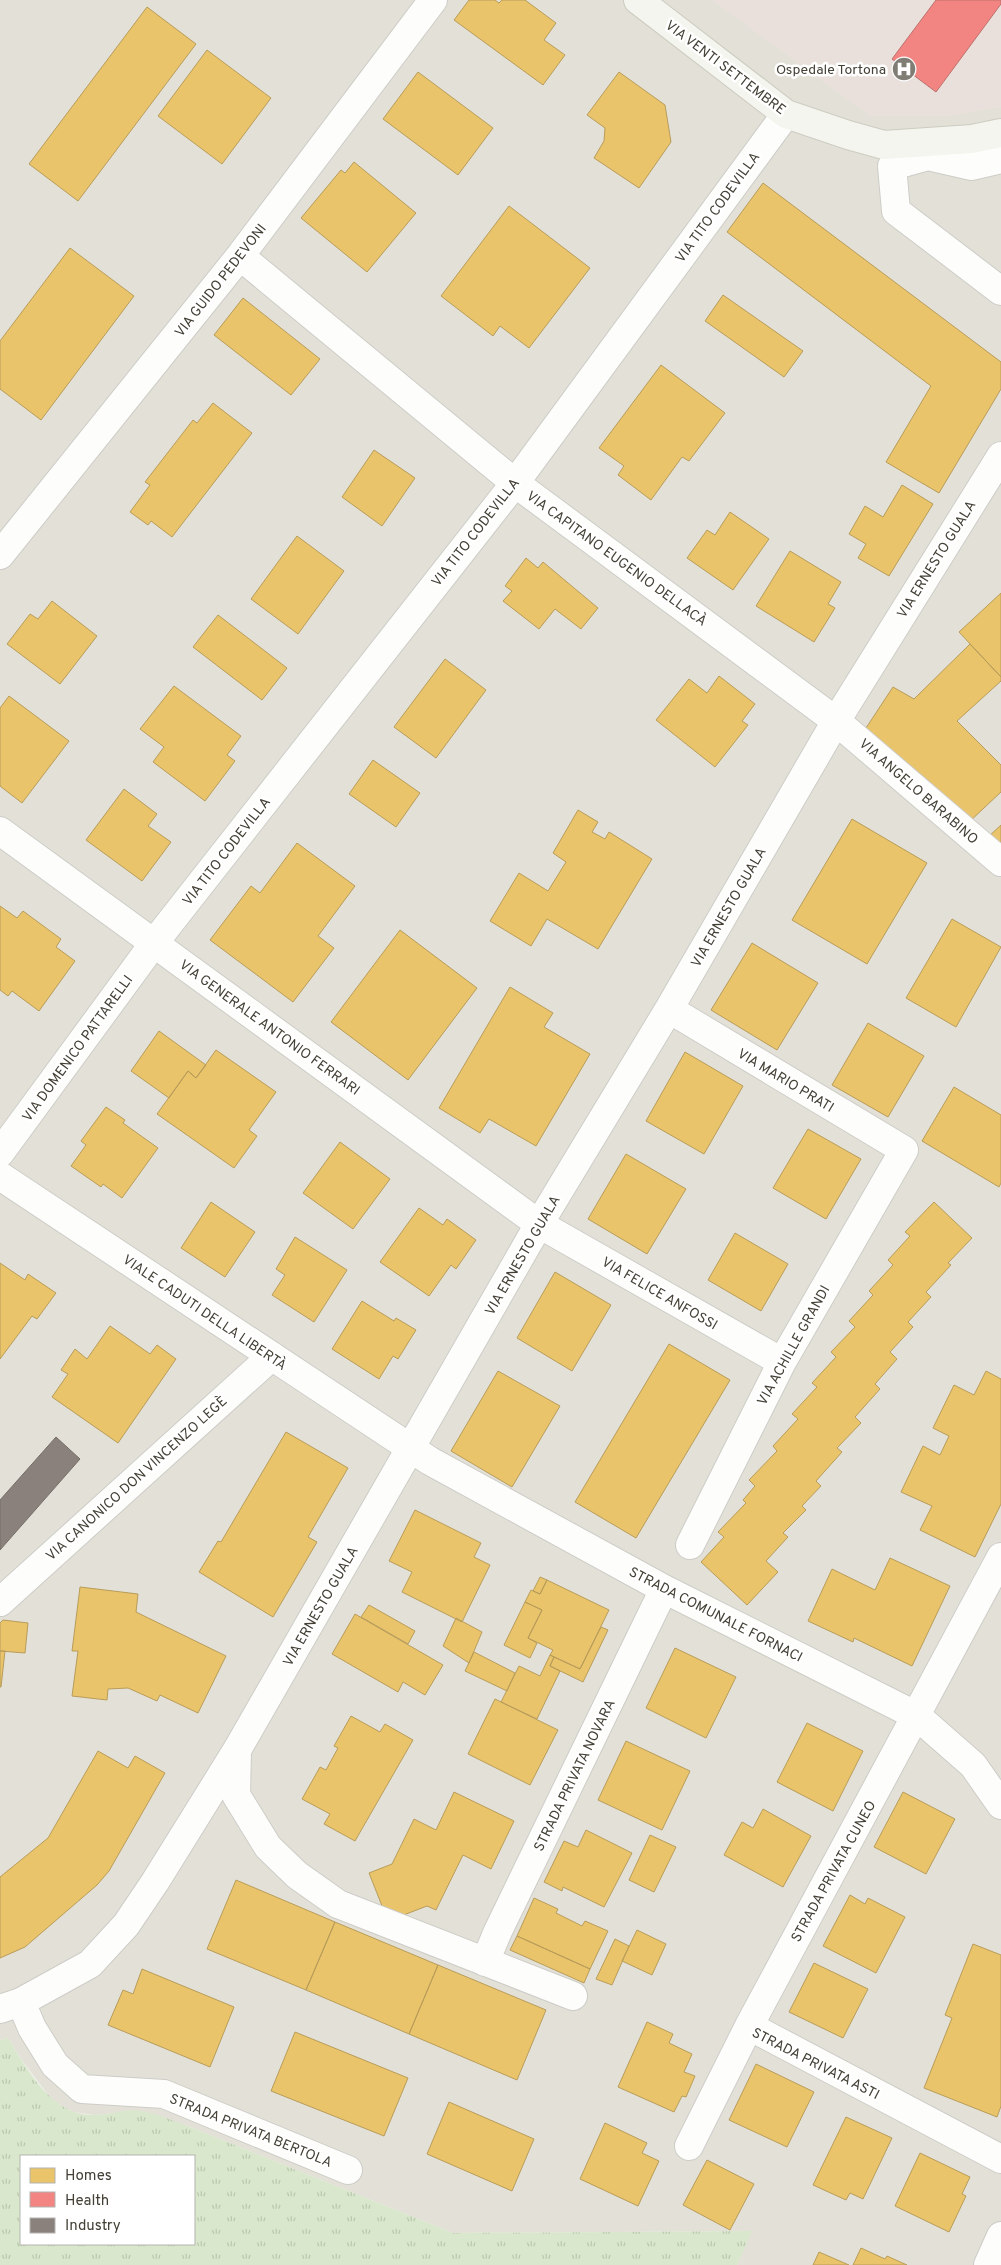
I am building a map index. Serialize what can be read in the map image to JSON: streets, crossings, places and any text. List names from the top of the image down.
{
  "streets": {
    "street": [
      "VIA VENTI SETTEMBRE",
      "VIA TITO CODEVILLA",
      "VIA GUIDO PEDEVONI",
      "VIA CAPITANO EUGENIO DELLACÀ",
      "VIA ERNESTO GUALA",
      "VIA ANGELO BARABINO",
      "VIA GENERALE ANTONIO FERRARI",
      "VIA DOMENICO PATTARELLI",
      "VIA MARIO PRATI",
      "VIA FELICE ANFOSSI",
      "VIALE CADUTI DELLA LIBERTÀ",
      "VIA ACHILLE GRANDI",
      "VIA CANONICO DON VINCENZO LEGÈ",
      "STRADA COMUNALE FORNACI",
      "STRADA PRIVATA NOVARA",
      "STRADA PRIVATA CUNEO",
      "STRADA PRIVATA ASTI",
      "STRADA PRIVATA BERTOLA"
    ]
  },
  "crossings": [
    ["VIA VENTI SETTEMBRE", "VIA TITO CODEVILLA"],
    ["VIA TITO CODEVILLA", "VIA CAPITANO EUGENIO DELLACÀ"],
    ["VIA TITO CODEVILLA", "VIA GENERALE ANTONIO FERRARI"],
    ["VIA TITO CODEVILLA", "VIA DOMENICO PATTARELLI"],
    ["VIA GUIDO PEDEVONI", "VIA CAPITANO EUGENIO DELLACÀ"],
    ["VIA CAPITANO EUGENIO DELLACÀ", "VIA ERNESTO GUALA"],
    ["VIA CAPITANO EUGENIO DELLACÀ", "VIA ANGELO BARABINO"],
    ["VIA ERNESTO GUALA", "VIA ANGELO BARABINO"],
    ["VIA ERNESTO GUALA", "VIA GENERALE ANTONIO FERRARI"],
    ["VIA ERNESTO GUALA", "VIA MARIO PRATI"],
    ["VIA ERNESTO GUALA", "VIA FELICE ANFOSSI"],
    ["VIA ERNESTO GUALA", "VIALE CADUTI DELLA LIBERTÀ"],
    ["VIA ERNESTO GUALA", "STRADA COMUNALE FORNACI"],
    ["VIA ERNESTO GUALA", "STRADA PRIVATA BERTOLA"],
    ["VIA GENERALE ANTONIO FERRARI", "VIA DOMENICO PATTARELLI"],
    ["VIA GENERALE ANTONIO FERRARI", "VIA FELICE ANFOSSI"],
    ["VIA MARIO PRATI", "VIA ACHILLE GRANDI"],
    ["VIA FELICE ANFOSSI", "VIA ACHILLE GRANDI"],
    ["VIALE CADUTI DELLA LIBERTÀ", "VIA CANONICO DON VINCENZO LEGÈ"],
    ["VIALE CADUTI DELLA LIBERTÀ", "STRADA COMUNALE FORNACI"],
    ["STRADA COMUNALE FORNACI", "STRADA PRIVATA NOVARA"],
    ["STRADA COMUNALE FORNACI", "STRADA PRIVATA CUNEO"],
    ["STRADA PRIVATA CUNEO", "STRADA PRIVATA ASTI"]
  ],
  "places": {
    "hospital": ["Ospedale Tortona"]
  },
  "legend": ["Homes", "Health", "Industry"]
}
